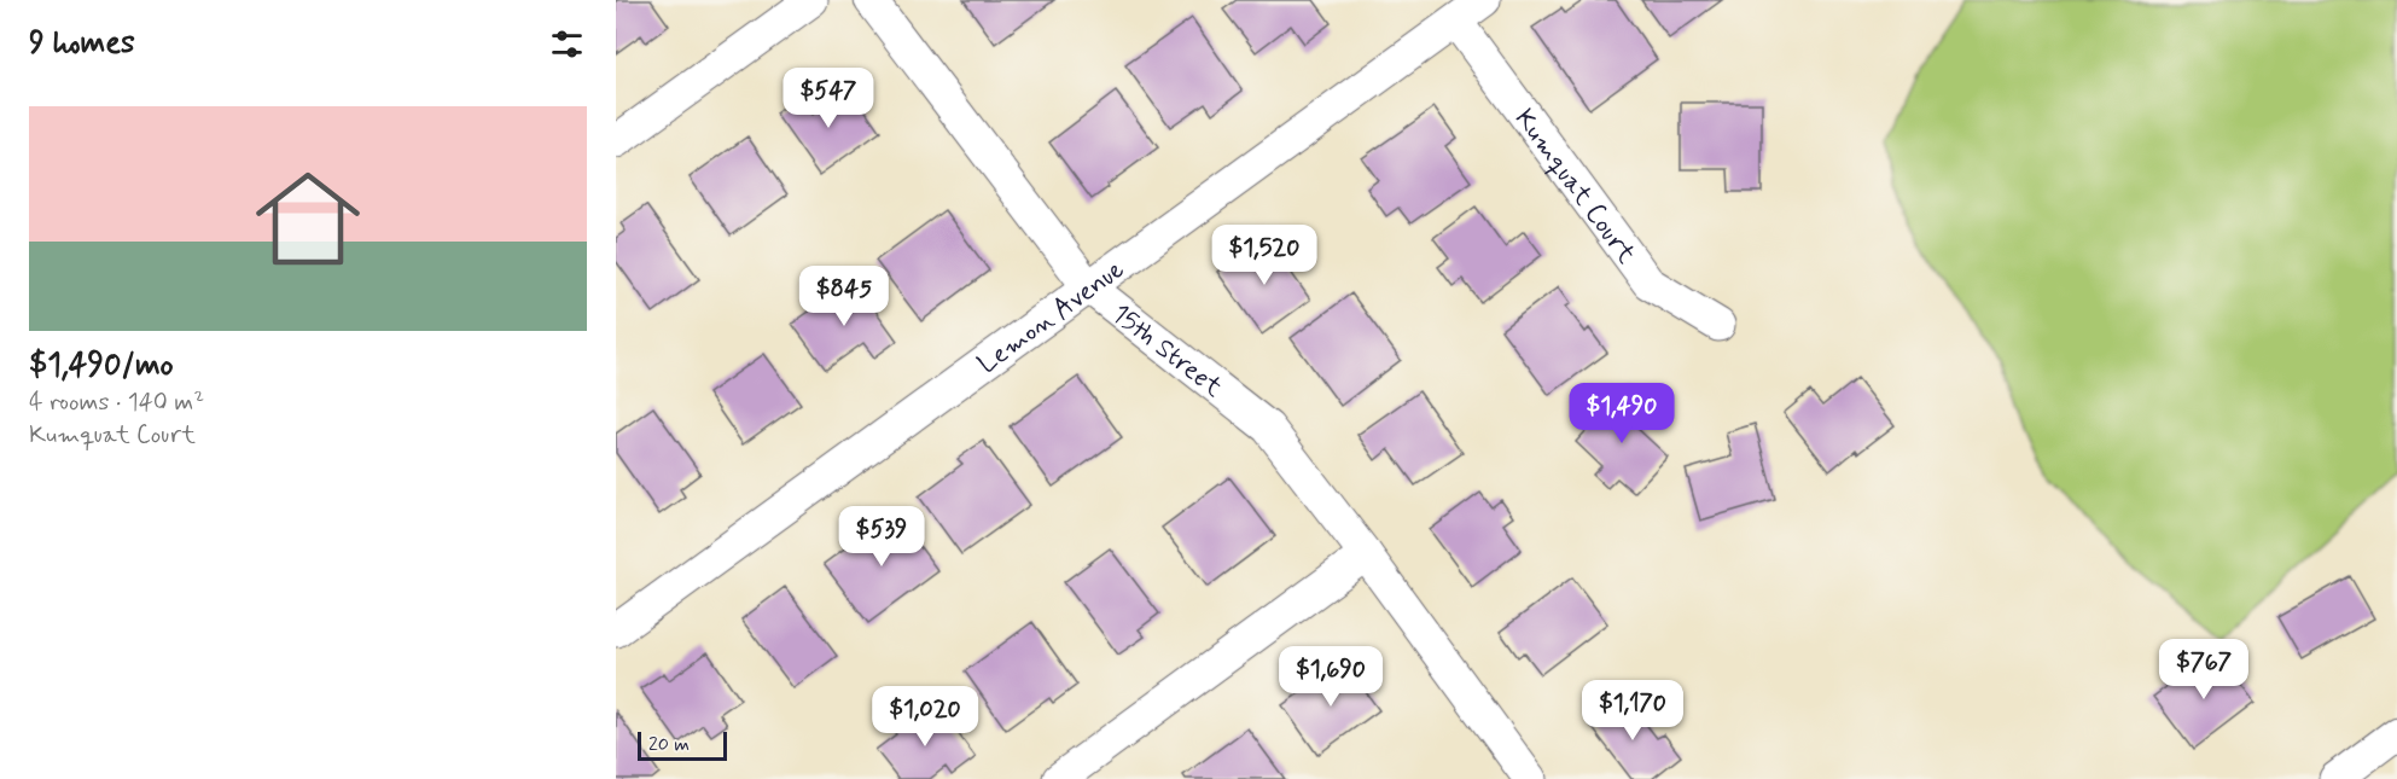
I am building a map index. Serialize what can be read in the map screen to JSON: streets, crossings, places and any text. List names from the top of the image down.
{
  "streets": {
    "street": ["Kumquat Court", "Lemon Avenue", "15th Street"]
  },
  "crossings": [
    ["Kumquat Court", "Lemon Avenue"],
    ["Lemon Avenue", "15th Street"]
  ],
  "scale_bar": "20 m",
  "page": {
    "heading": "9 homes",
    "price": [
      "$547",
      "$1,520",
      "$845",
      "$1,490",
      "$539",
      "$767",
      "$1,690",
      "$1,170",
      "$1,020"
    ],
    "list": [
      {
        "name": "$1,490/mo",
        "note": "4 rooms · 140 m² · Kumquat Court"
      }
    ],
    "scale": "20 m"
  }
}
